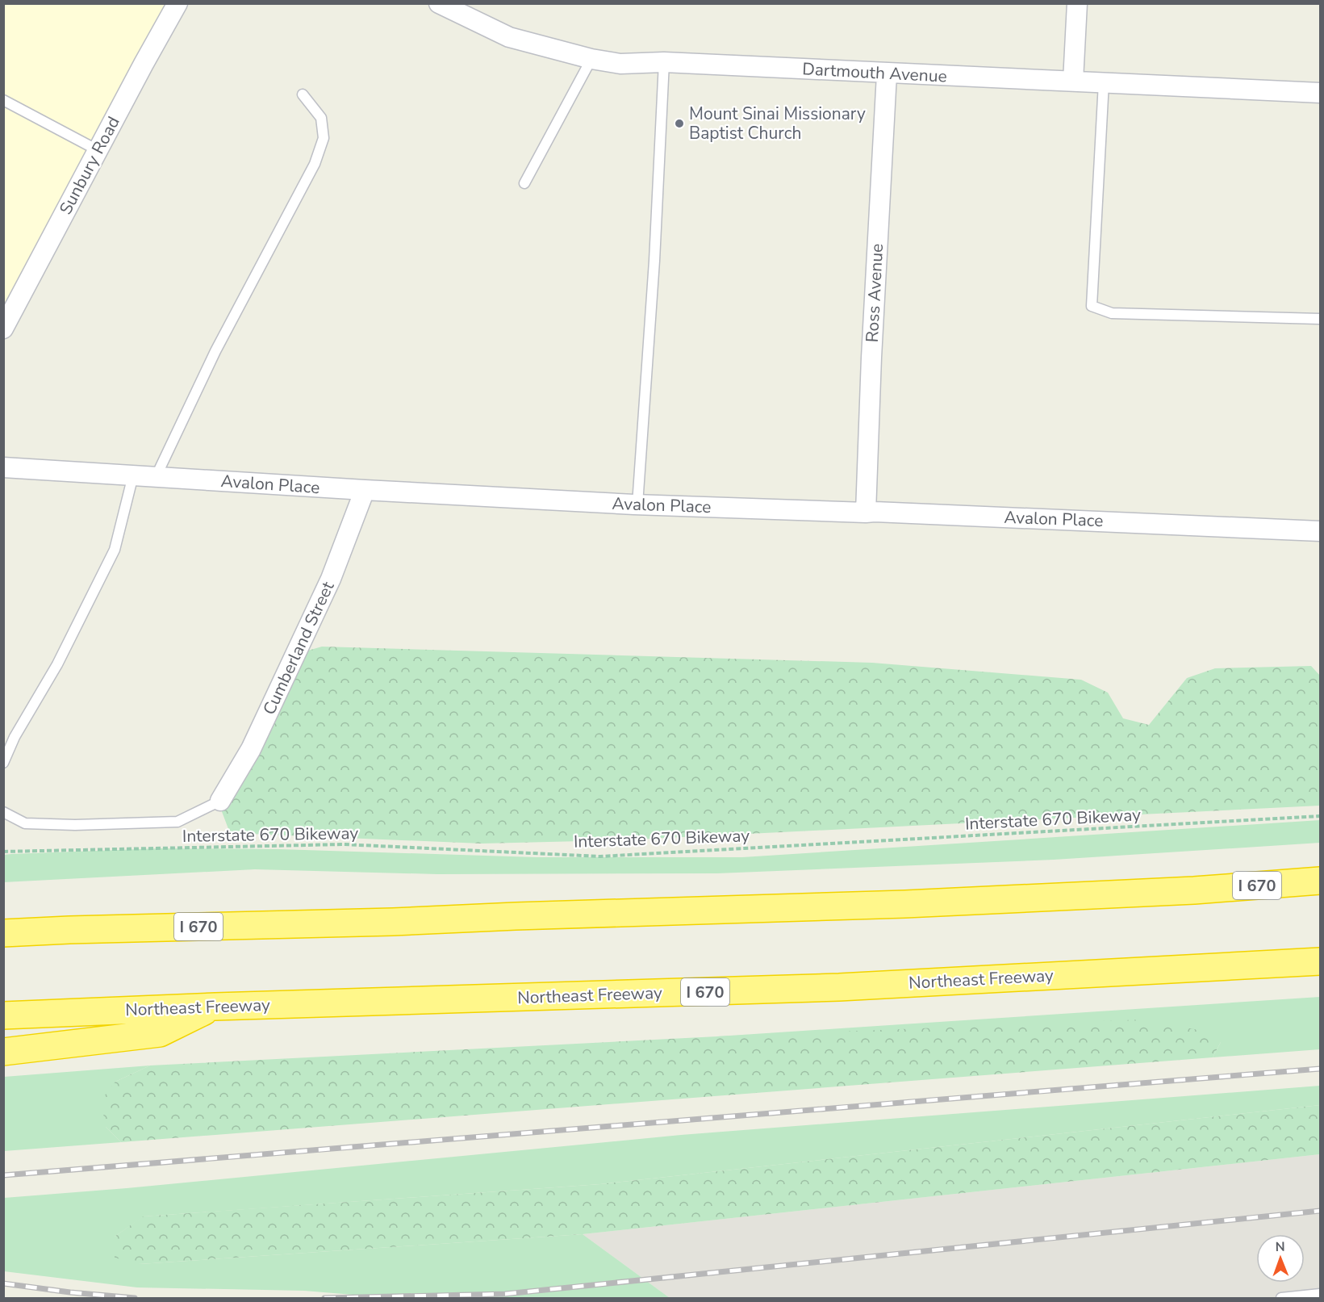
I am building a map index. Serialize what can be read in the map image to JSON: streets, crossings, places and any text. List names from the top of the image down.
{
  "streets": {
    "highway": ["I 670", "Northeast Freeway"],
    "street": [
      "Dartmouth Avenue",
      "Sunbury Road",
      "Ross Avenue",
      "Avalon Place",
      "Cumberland Street"
    ],
    "path": ["Interstate 670 Bikeway"]
  },
  "crossings": [
    ["Dartmouth Avenue", "Ross Avenue"],
    ["Ross Avenue", "Avalon Place"],
    ["Avalon Place", "Cumberland Street"]
  ],
  "places": ["Mount Sinai Missionary Baptist Church"],
  "north": "top"
}
